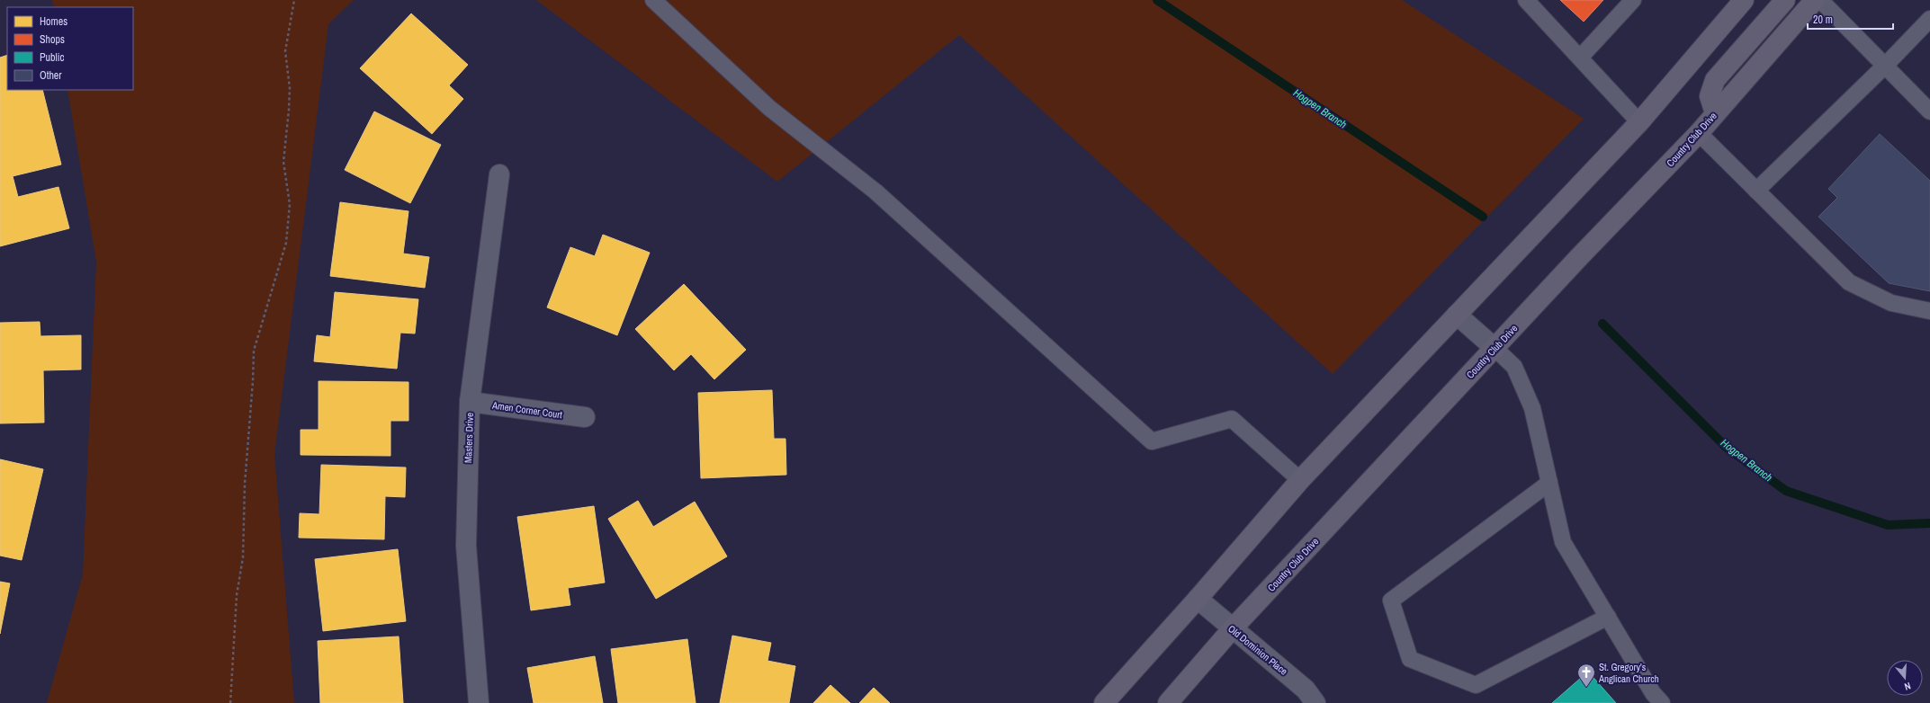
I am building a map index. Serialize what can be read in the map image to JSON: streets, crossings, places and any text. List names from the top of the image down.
{
  "streets": {
    "main road": ["Country Club Drive"],
    "street": ["Amen Corner Court", "Masters Drive", "Old Dominion Place"]
  },
  "crossings": [
    ["Country Club Drive", "Old Dominion Place"],
    ["Amen Corner Court", "Masters Drive"]
  ],
  "water": ["Hogpen Branch"],
  "places": {
    "church": ["St. Gregory's Anglican Church"]
  },
  "legend": [
    "Homes",
    "Shops",
    "Public",
    "Other"
  ],
  "scale_bar": "20 m",
  "north": "bottom"
}
